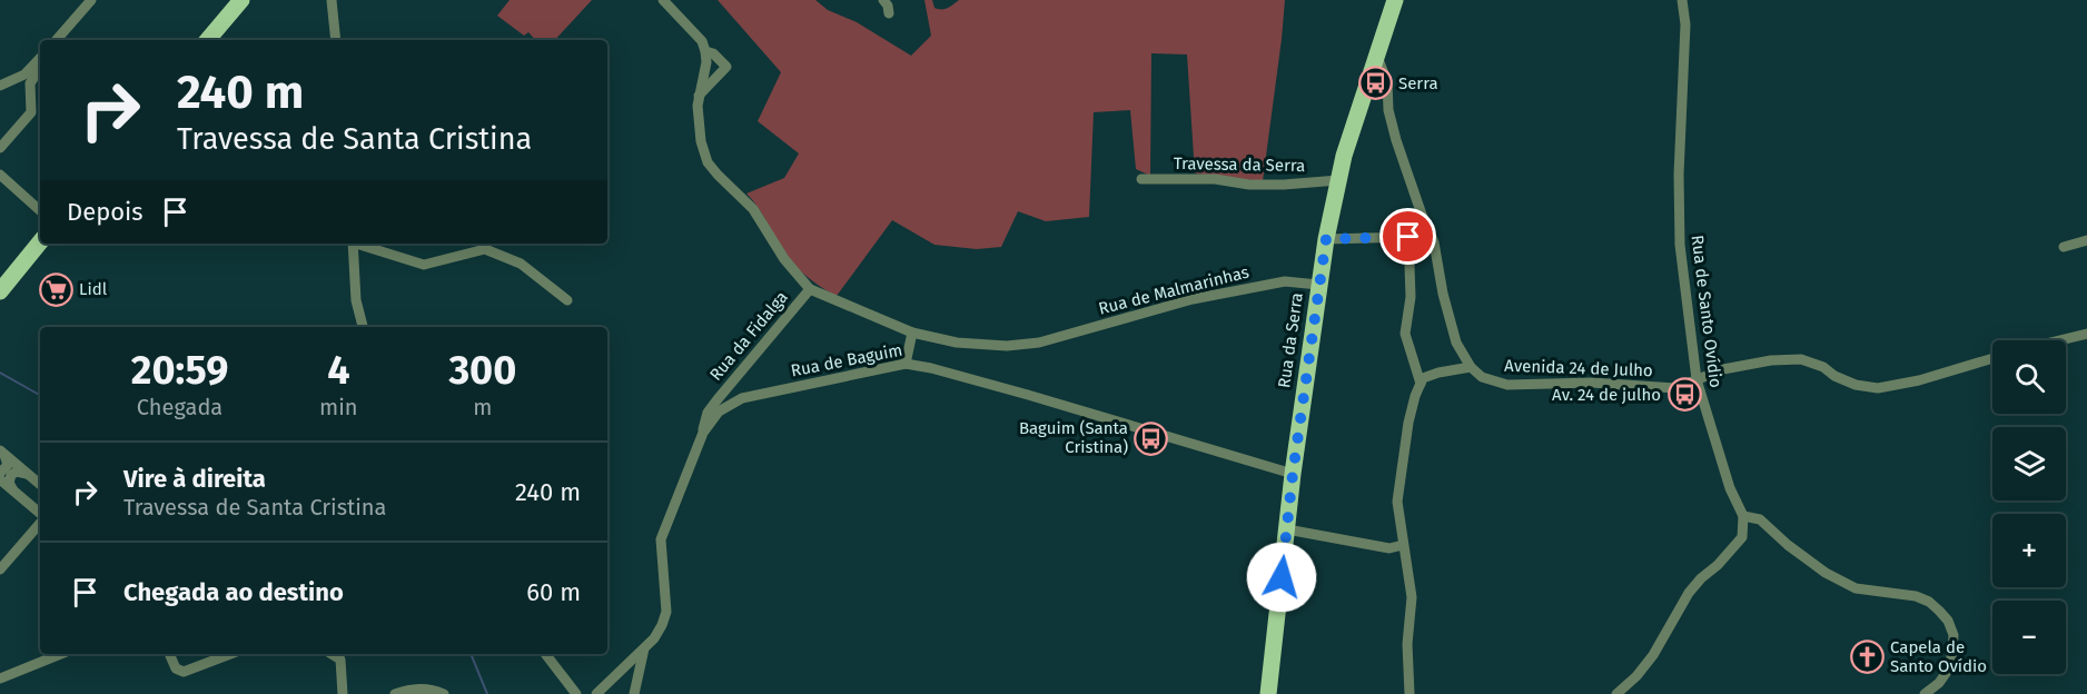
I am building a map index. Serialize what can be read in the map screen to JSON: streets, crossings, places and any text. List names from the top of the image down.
{
  "streets": {
    "main road": ["Rua da Serra"],
    "street": [
      "Travessa da Serra",
      "Rua de Malmarinhas",
      "Rua de Santo Ovídio",
      "Rua da Fidalga",
      "Rua de Baguim",
      "Avenida 24 de Julho"
    ]
  },
  "crossings": [
    ["Travessa da Serra", "Rua da Serra"],
    ["Rua de Malmarinhas", "Rua da Fidalga"],
    ["Rua de Malmarinhas", "Rua da Serra"],
    ["Rua de Santo Ovídio", "Avenida 24 de Julho"],
    ["Rua da Fidalga", "Rua de Baguim"],
    ["Rua da Serra", "Rua de Baguim"]
  ],
  "places": {
    "bus stop": ["Serra", "Av. 24 de julho", "Baguim (Santa Cristina)"],
    "supermarket": ["Lidl"],
    "church": ["Capela de Santo Ovídio"]
  },
  "page": {
    "turn": ["240 m", "Travessa de Santa Cristina"],
    "then": "Depois",
    "eta": [
      "20:59",
      "Chegada",
      "4",
      "min",
      "300",
      "m"
    ],
    "map_buttons": ["+", "−"],
    "list": [
      {
        "name": "Vire à direita",
        "note": "Travessa de Santa Cristina",
        "value": "240 m"
      },
      {
        "name": "Chegada ao destino",
        "value": "60 m"
      }
    ]
  }
}
